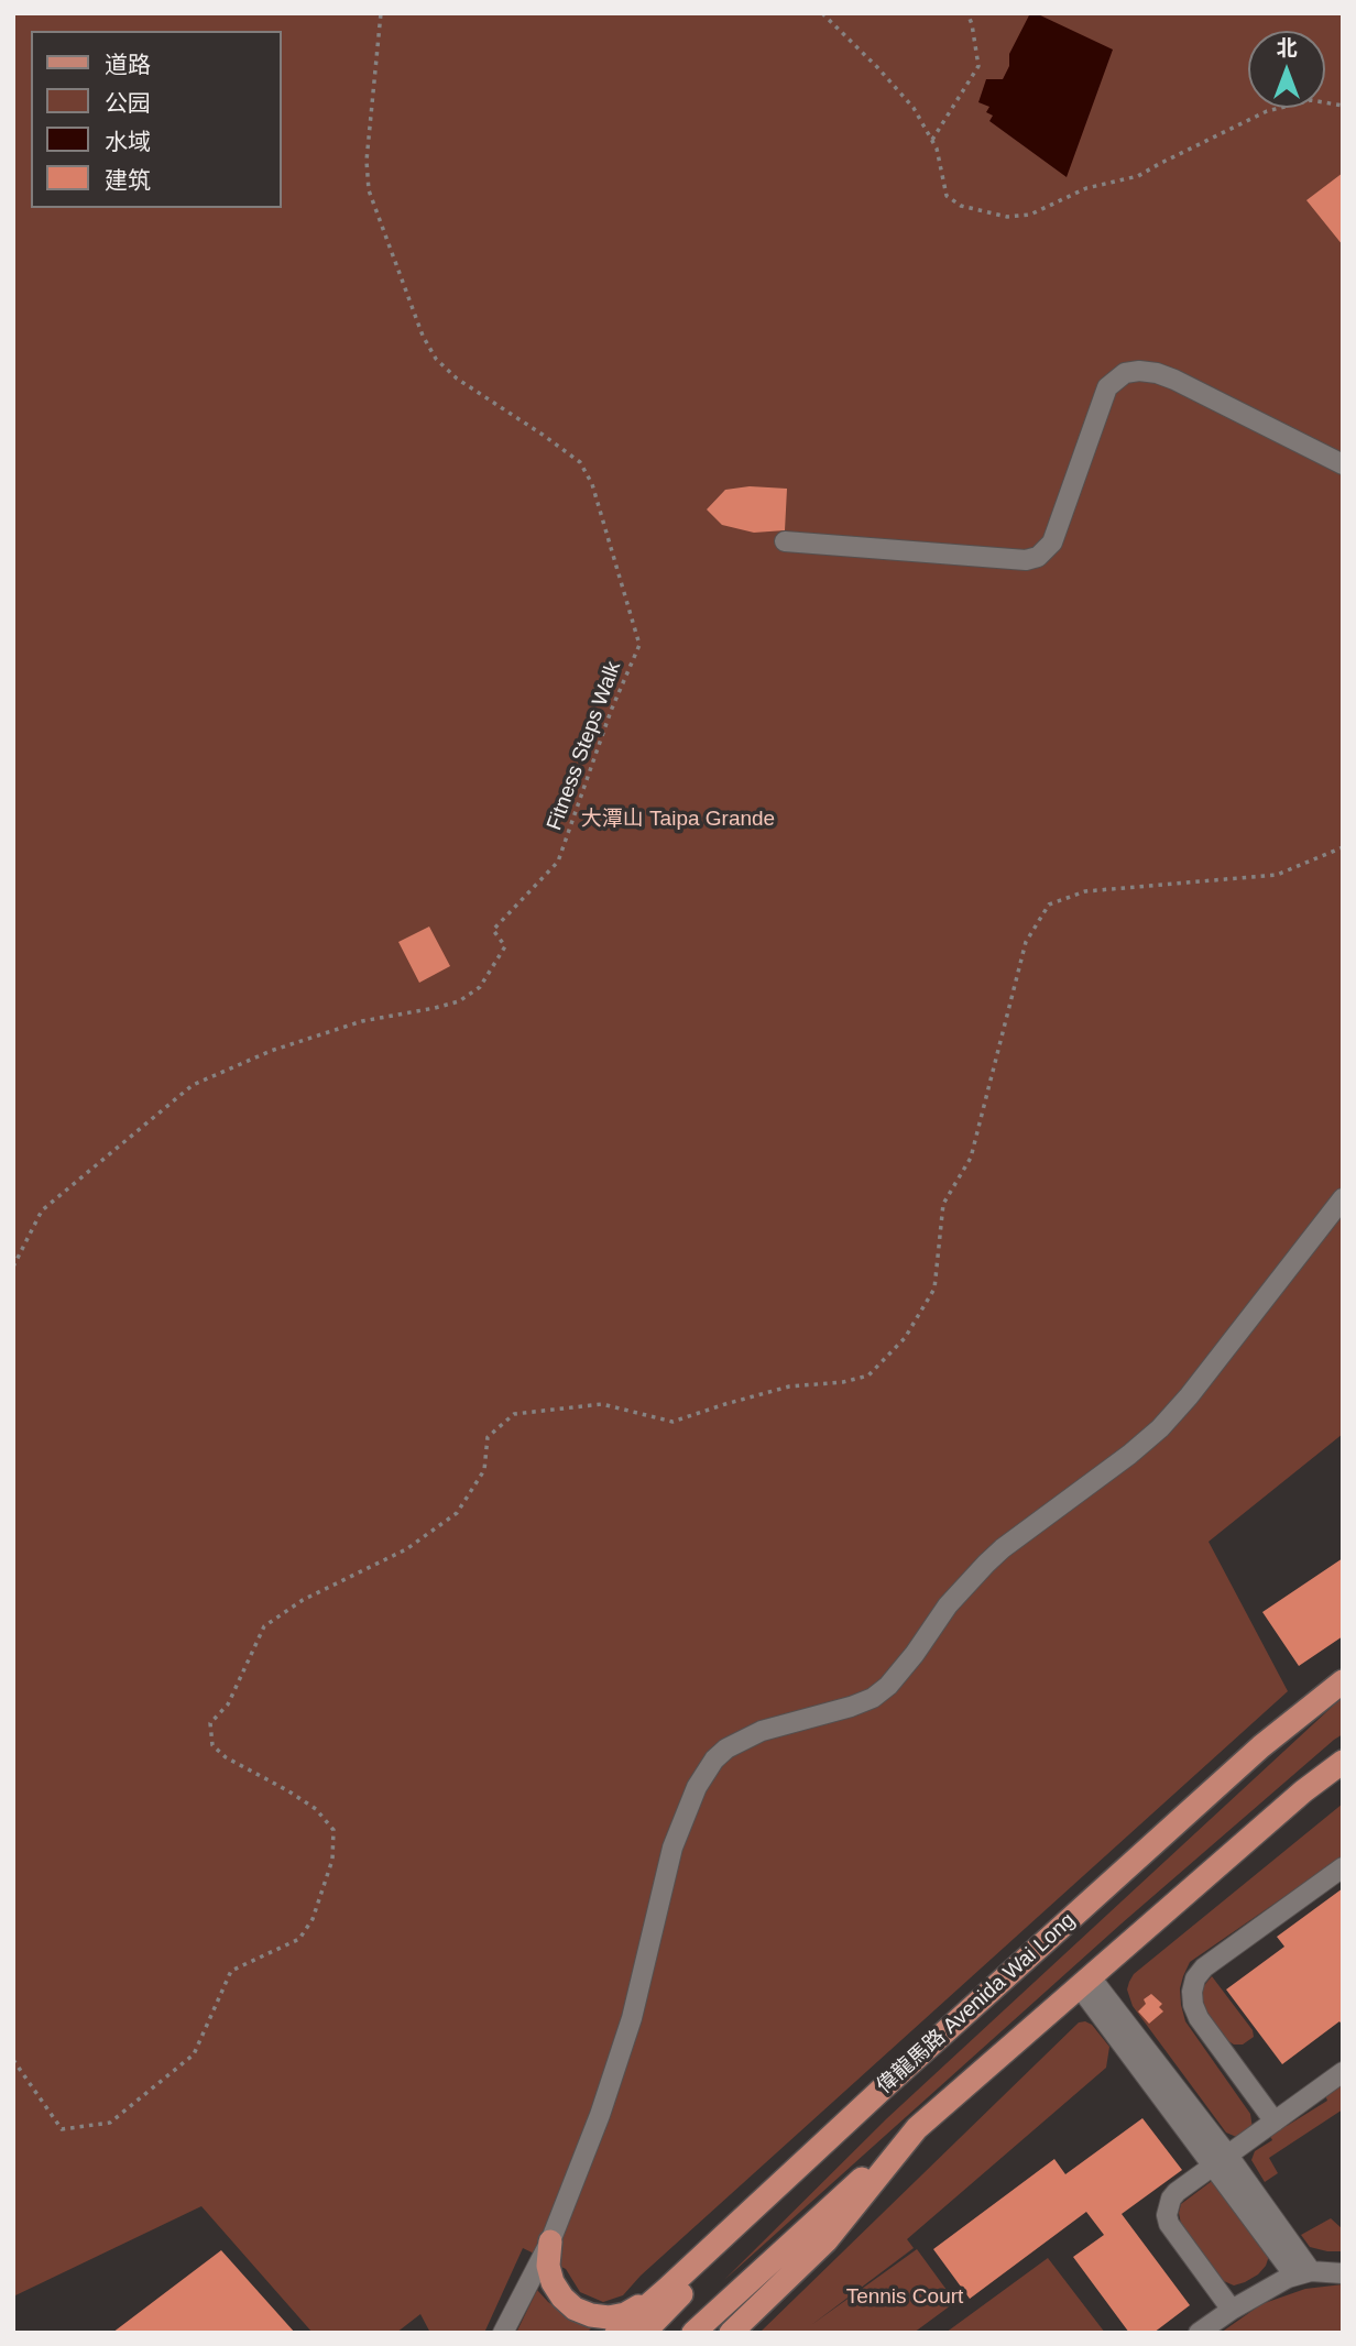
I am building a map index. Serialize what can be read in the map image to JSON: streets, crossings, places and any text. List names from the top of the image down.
{
  "streets": {
    "main road": ["偉龍馬路 Avenida Wai Long"],
    "path": ["Fitness Steps Walk"]
  },
  "parks": ["大潭山 Taipa Grande", "Tennis Court"],
  "legend": [
    "道路",
    "公园",
    "水域",
    "建筑"
  ],
  "north": "top"
}
